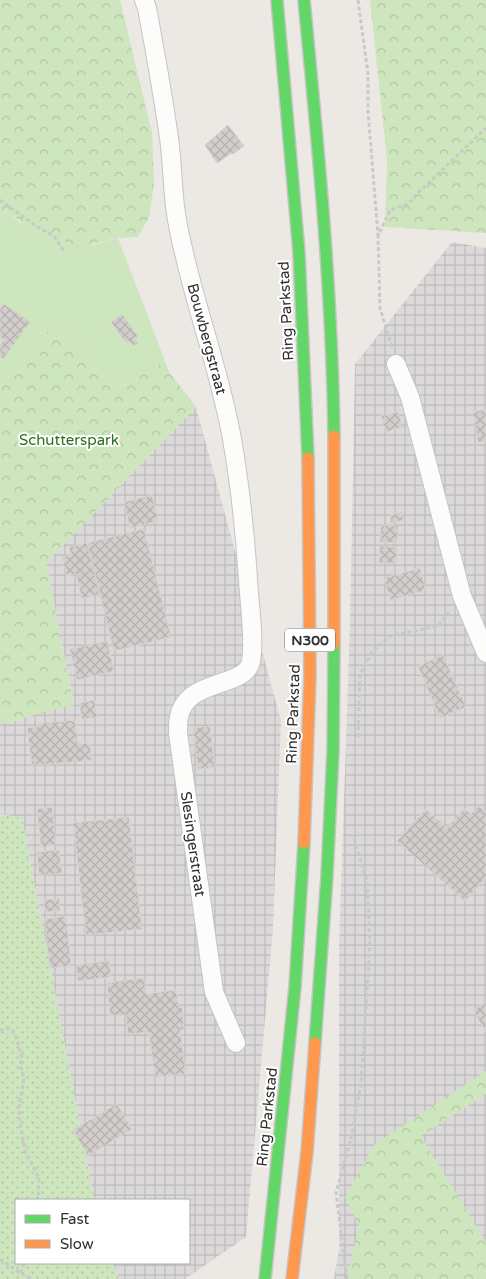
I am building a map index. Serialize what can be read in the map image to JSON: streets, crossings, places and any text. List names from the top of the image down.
{
  "streets": {
    "highway": ["Ring Parkstad", "N300"],
    "street": ["Bouwbergstraat", "Slesingerstraat"]
  },
  "crossings": [
    ["Bouwbergstraat", "Slesingerstraat"]
  ],
  "parks": ["Schutterspark"],
  "legend": ["Fast", "Slow"]
}
